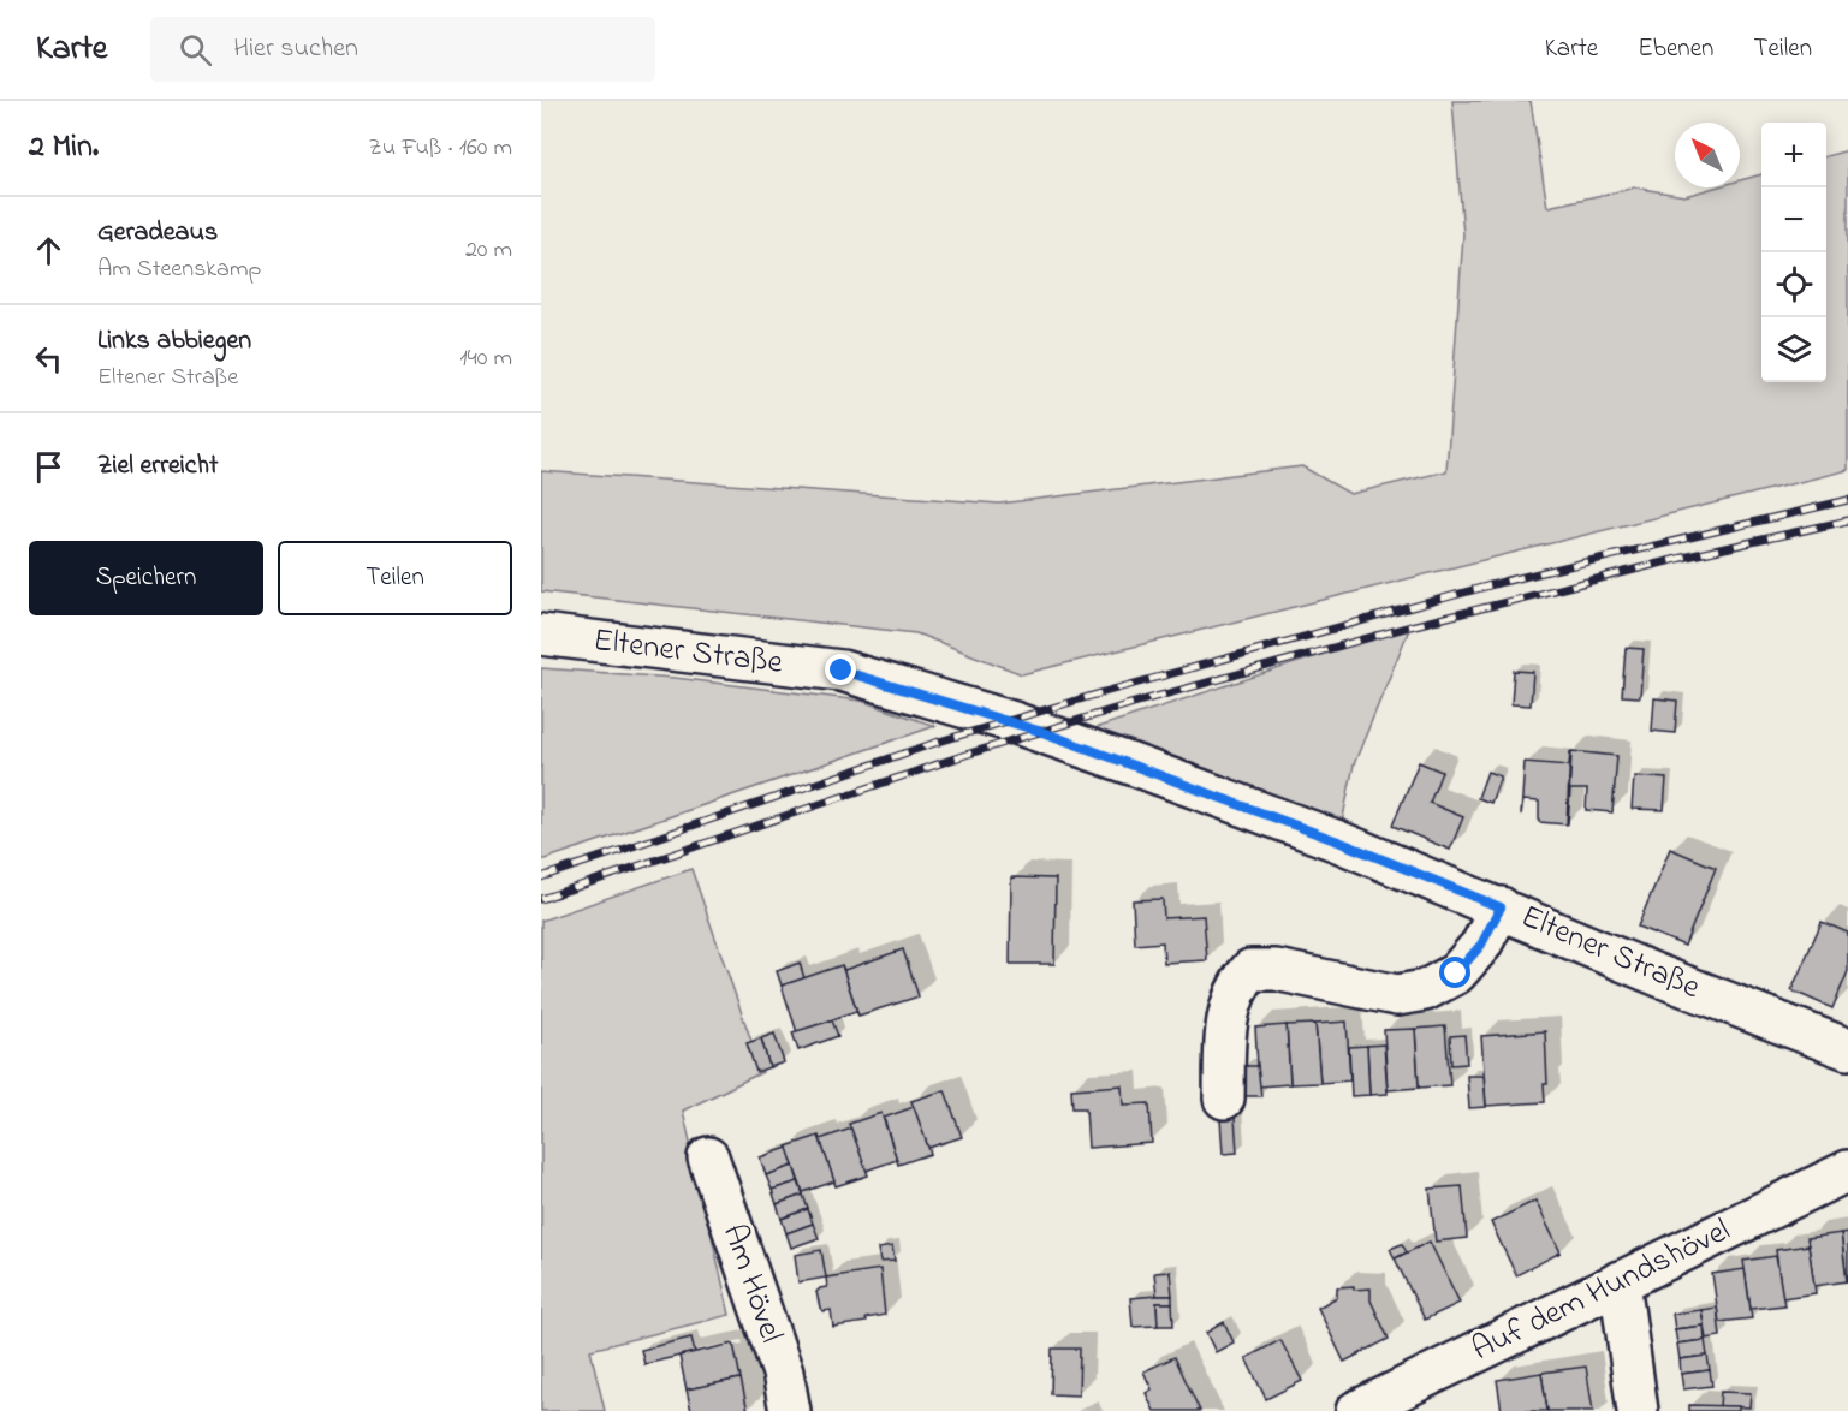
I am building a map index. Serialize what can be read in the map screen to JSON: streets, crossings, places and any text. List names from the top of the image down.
{
  "streets": {
    "street": ["Eltener Straße", "Am Hövel", "Auf dem Hundshövel"]
  },
  "north": "top left",
  "page": {
    "header": "Karte",
    "search": "Hier suchen",
    "nav": ["Karte", "Ebenen", "Teilen"],
    "heading": ["2 Min.", "Zu Fuß · 160 m"],
    "map_buttons": ["+", "−"],
    "list": [
      ["Geradeaus", "Am Steenskamp", "20 m"],
      ["Links abbiegen", "Eltener Straße", "140 m"],
      "Ziel erreicht"
    ],
    "buttons": ["Speichern", "Teilen"]
  }
}
